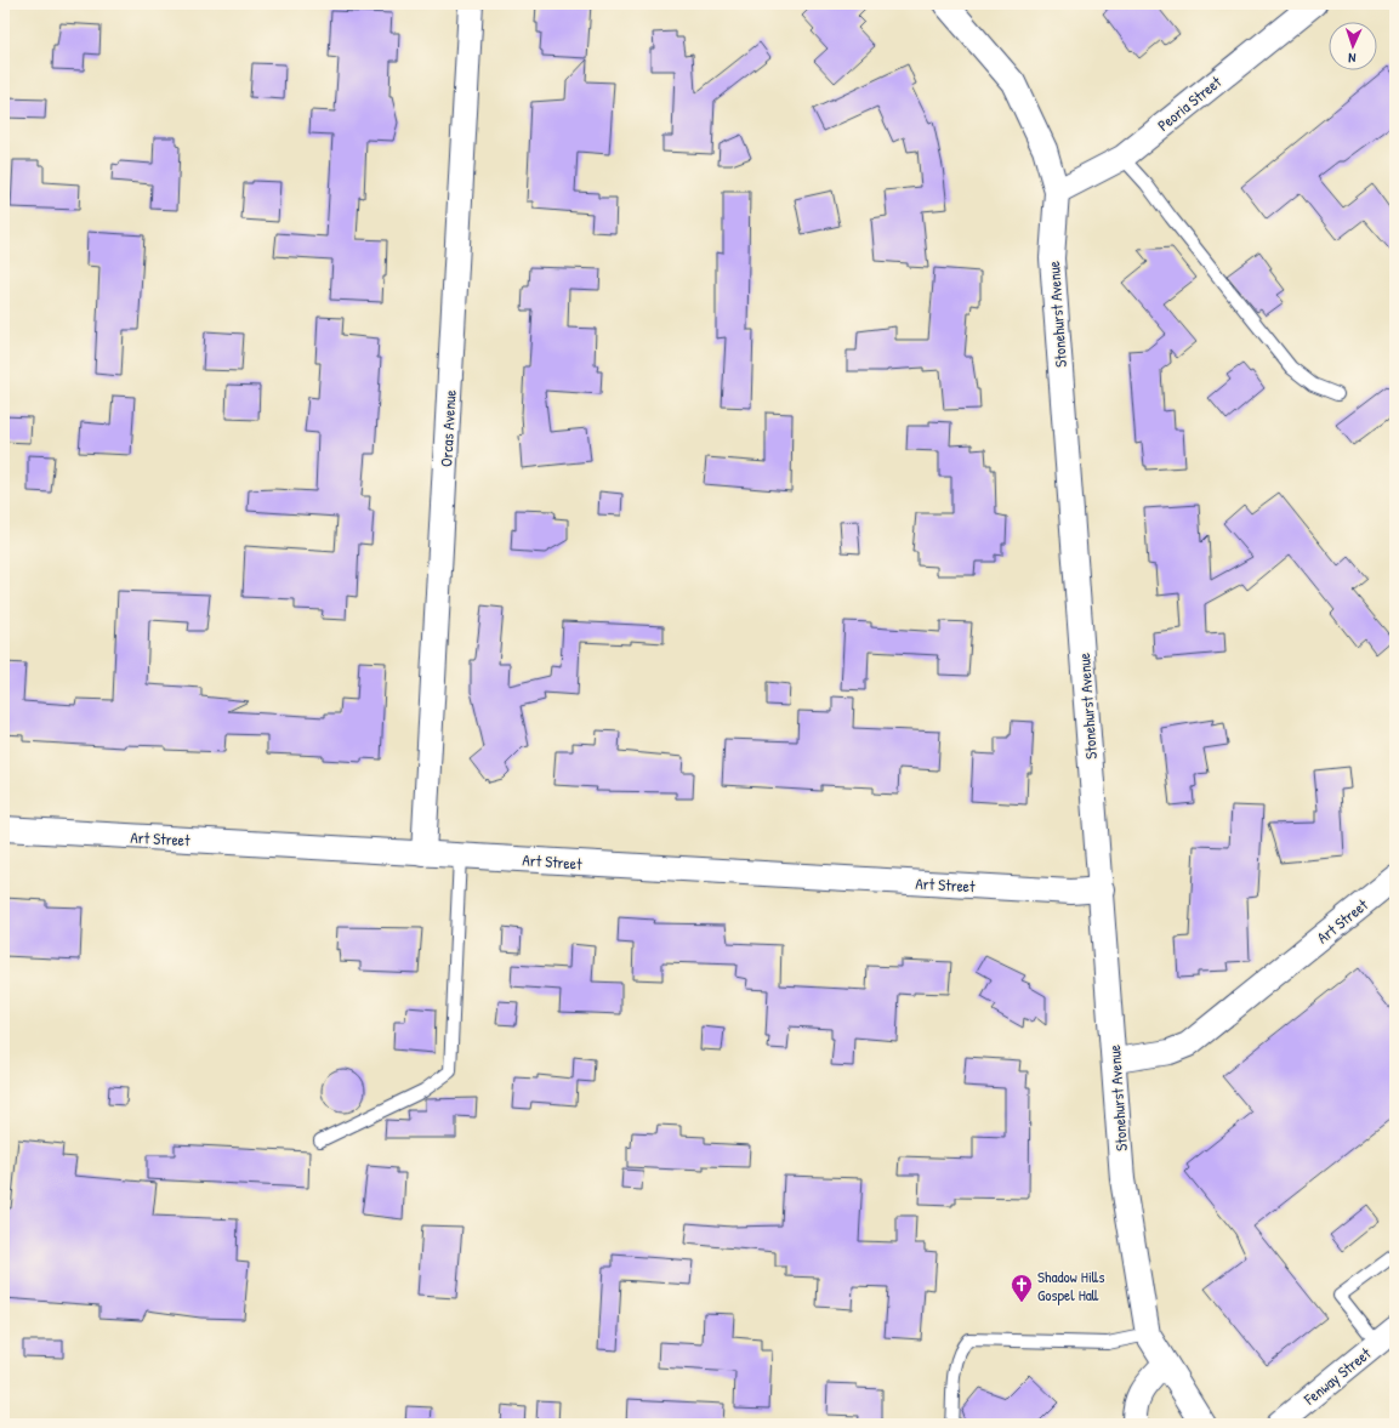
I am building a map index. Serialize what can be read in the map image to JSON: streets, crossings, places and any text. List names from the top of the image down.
{
  "streets": {
    "street": [
      "Peoria Street",
      "Stonehurst Avenue",
      "Orcas Avenue",
      "Art Street",
      "Fenway Street"
    ]
  },
  "crossings": [
    ["Peoria Street", "Stonehurst Avenue"],
    ["Stonehurst Avenue", "Art Street"],
    ["Orcas Avenue", "Art Street"]
  ],
  "places": {
    "church": ["Shadow Hills Gospel Hall"]
  },
  "north": "bottom"
}
